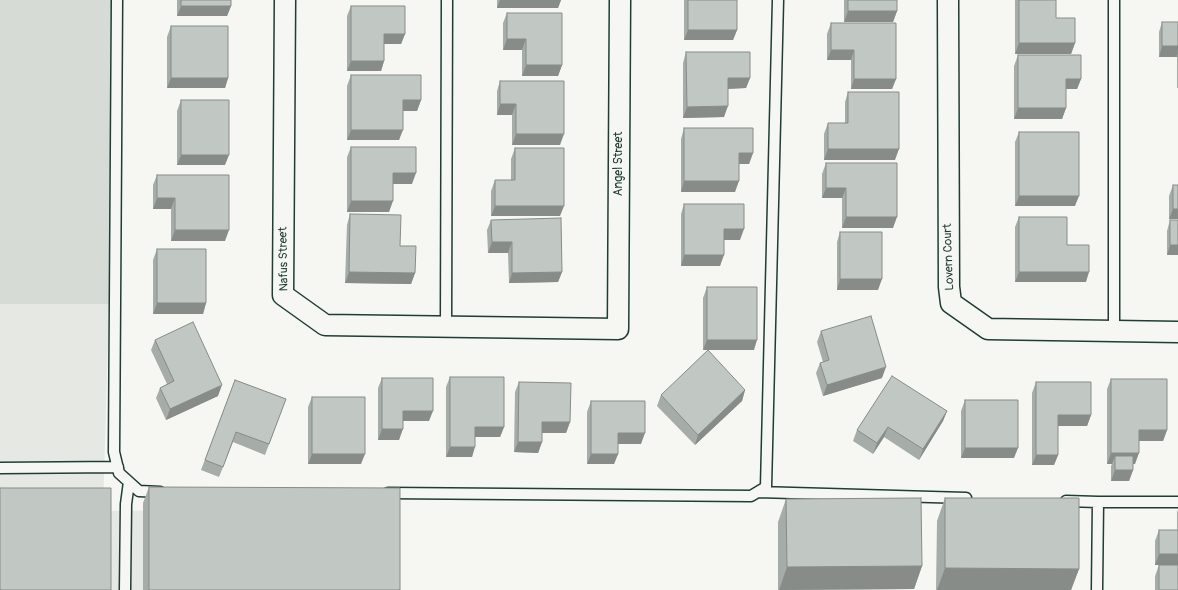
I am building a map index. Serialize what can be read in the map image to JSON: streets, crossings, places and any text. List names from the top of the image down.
{
  "streets": {
    "street": ["Angel Street", "Lovern Court", "Nafus Street"]
  },
  "crossings": [
    ["Angel Street", "Nafus Street"]
  ]
}
